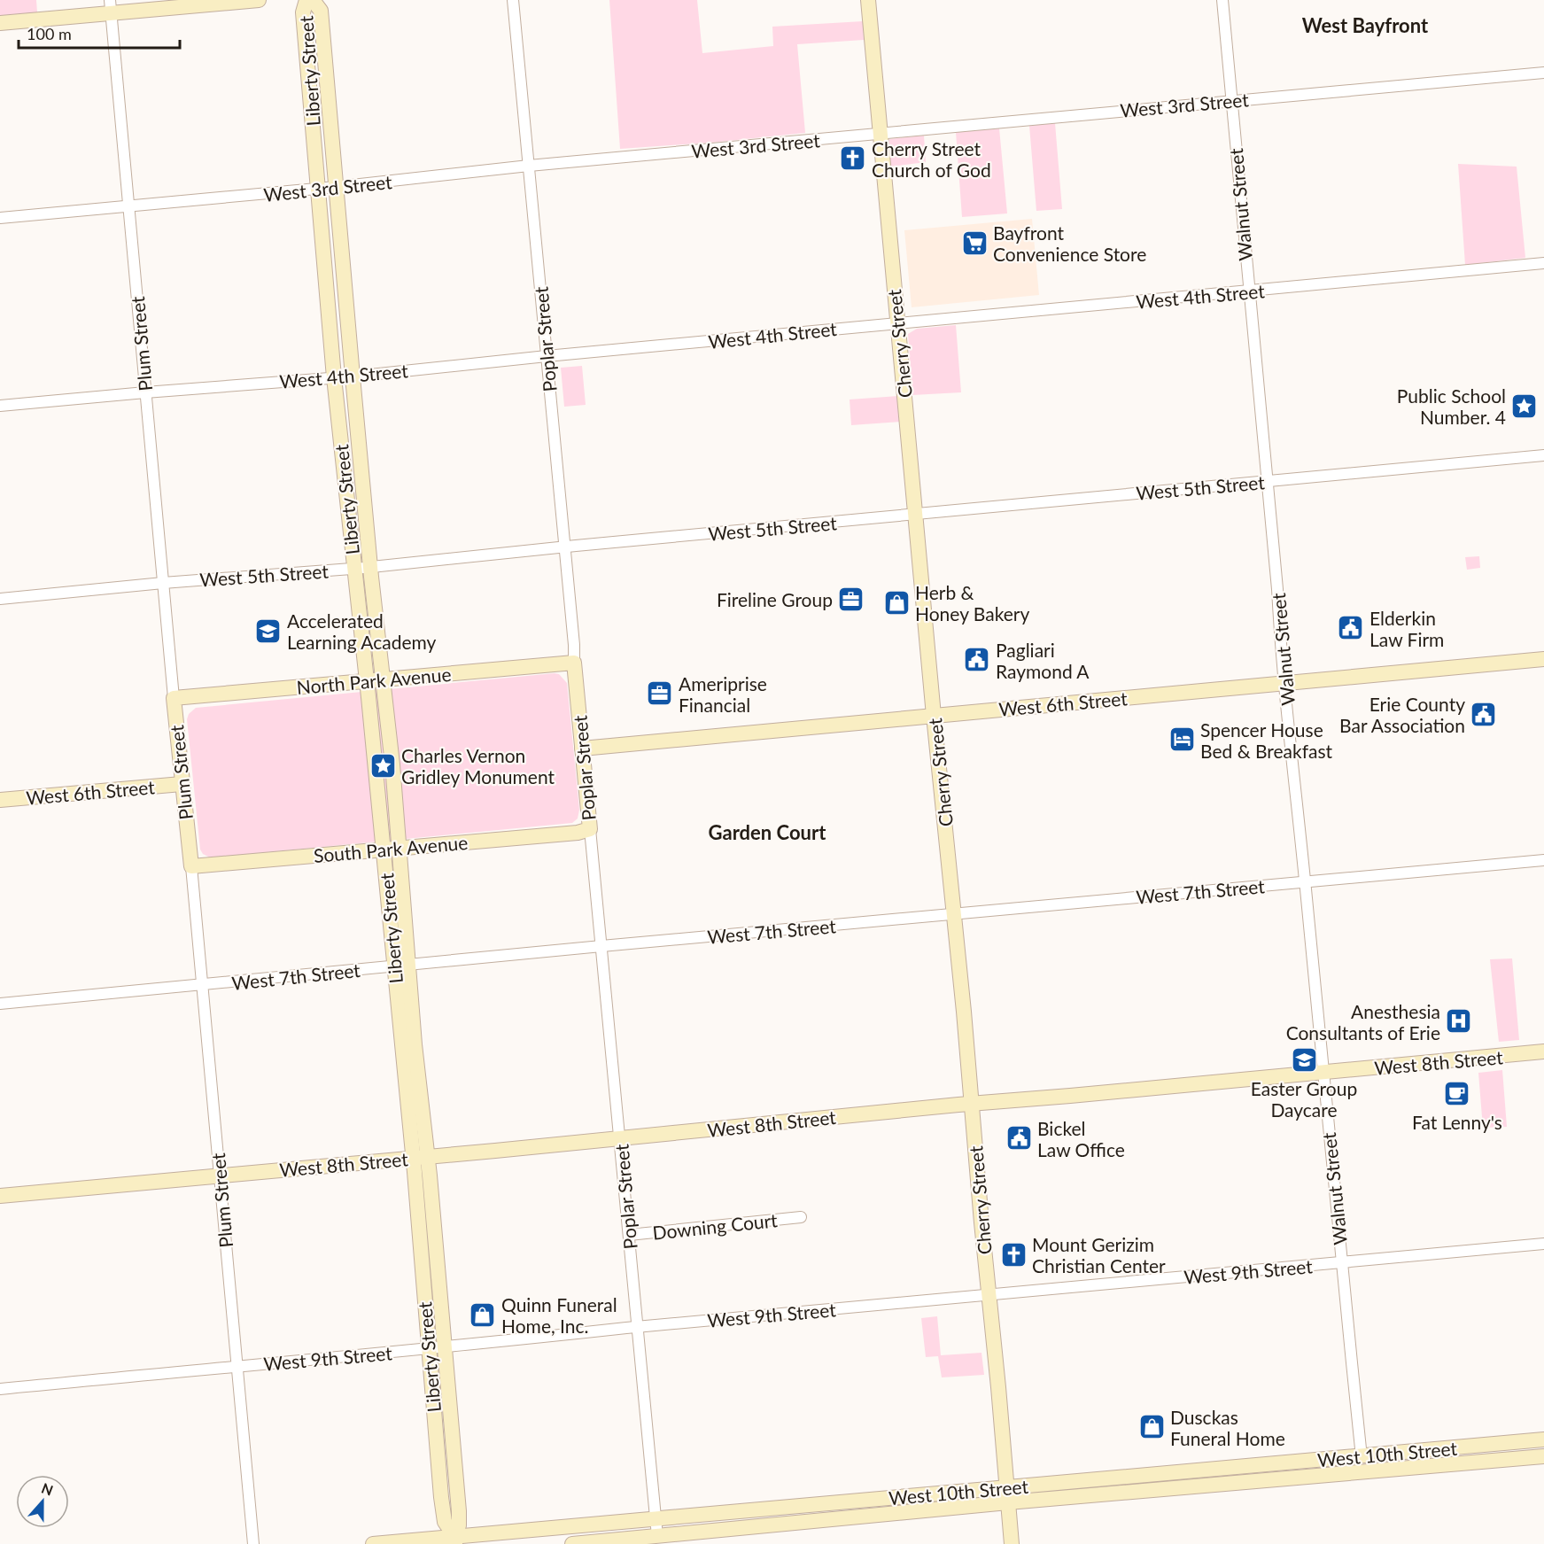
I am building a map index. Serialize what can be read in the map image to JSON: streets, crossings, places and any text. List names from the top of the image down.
{
  "streets": {
    "street": [
      "Liberty Street",
      "West 3rd Street",
      "Walnut Street",
      "West 4th Street",
      "Poplar Street",
      "Plum Street",
      "Cherry Street",
      "West 5th Street",
      "North Park Avenue",
      "West 6th Street",
      "South Park Avenue",
      "West 7th Street",
      "West 8th Street",
      "Downing Court",
      "West 9th Street",
      "West 10th Street"
    ]
  },
  "crossings": [
    ["Liberty Street", "West 3rd Street"],
    ["Liberty Street", "West 4th Street"],
    ["Liberty Street", "West 5th Street"],
    ["Liberty Street", "North Park Avenue"],
    ["Liberty Street", "South Park Avenue"],
    ["Liberty Street", "West 7th Street"],
    ["Liberty Street", "West 8th Street"],
    ["Liberty Street", "West 9th Street"],
    ["Liberty Street", "West 10th Street"],
    ["West 3rd Street", "Walnut Street"],
    ["West 3rd Street", "Poplar Street"],
    ["West 3rd Street", "Plum Street"],
    ["West 3rd Street", "Cherry Street"],
    ["Walnut Street", "West 4th Street"],
    ["Walnut Street", "West 5th Street"],
    ["Walnut Street", "West 6th Street"],
    ["Walnut Street", "West 7th Street"],
    ["Walnut Street", "West 8th Street"],
    ["Walnut Street", "West 9th Street"],
    ["Walnut Street", "West 10th Street"],
    ["West 4th Street", "Poplar Street"],
    ["West 4th Street", "Plum Street"],
    ["West 4th Street", "Cherry Street"],
    ["Poplar Street", "West 5th Street"],
    ["Poplar Street", "North Park Avenue"],
    ["Poplar Street", "West 6th Street"],
    ["Poplar Street", "South Park Avenue"],
    ["Poplar Street", "West 7th Street"],
    ["Poplar Street", "West 8th Street"],
    ["Poplar Street", "Downing Court"],
    ["Poplar Street", "West 9th Street"],
    ["Poplar Street", "West 10th Street"],
    ["Plum Street", "West 5th Street"],
    ["Plum Street", "North Park Avenue"],
    ["Plum Street", "West 6th Street"],
    ["Plum Street", "South Park Avenue"],
    ["Plum Street", "West 7th Street"],
    ["Plum Street", "West 8th Street"],
    ["Plum Street", "West 9th Street"],
    ["Cherry Street", "West 5th Street"],
    ["Cherry Street", "West 6th Street"],
    ["Cherry Street", "West 7th Street"],
    ["Cherry Street", "West 8th Street"],
    ["Cherry Street", "West 9th Street"],
    ["Cherry Street", "West 10th Street"]
  ],
  "districts": ["West Bayfront", "Garden Court"],
  "places": {
    "church": ["Cherry Street Church of God", "Mount Gerizim Christian Center"],
    "supermarket": ["Bayfront Convenience Store"],
    "place": ["Public School Number. 4", "Charles Vernon Gridley Monument"],
    "office": ["Fireline Group", "Ameriprise Financial"],
    "shop": ["Herb & Honey Bakery", "Quinn Funeral Home, Inc.", "Dusckas Funeral Home"],
    "public building": [
      "Elderkin Law Firm",
      "Pagliari Raymond A",
      "Erie County Bar Association",
      "Bickel Law Office"
    ],
    "school or university": ["Accelerated Learning Academy", "Easter Group Daycare"],
    "hotel": ["Spencer House Bed & Breakfast"],
    "hospital": ["Anesthesia Consultants of Erie"],
    "cafe": ["Fat Lenny's"]
  },
  "scale_bar": "100 m",
  "north": "top"
}
